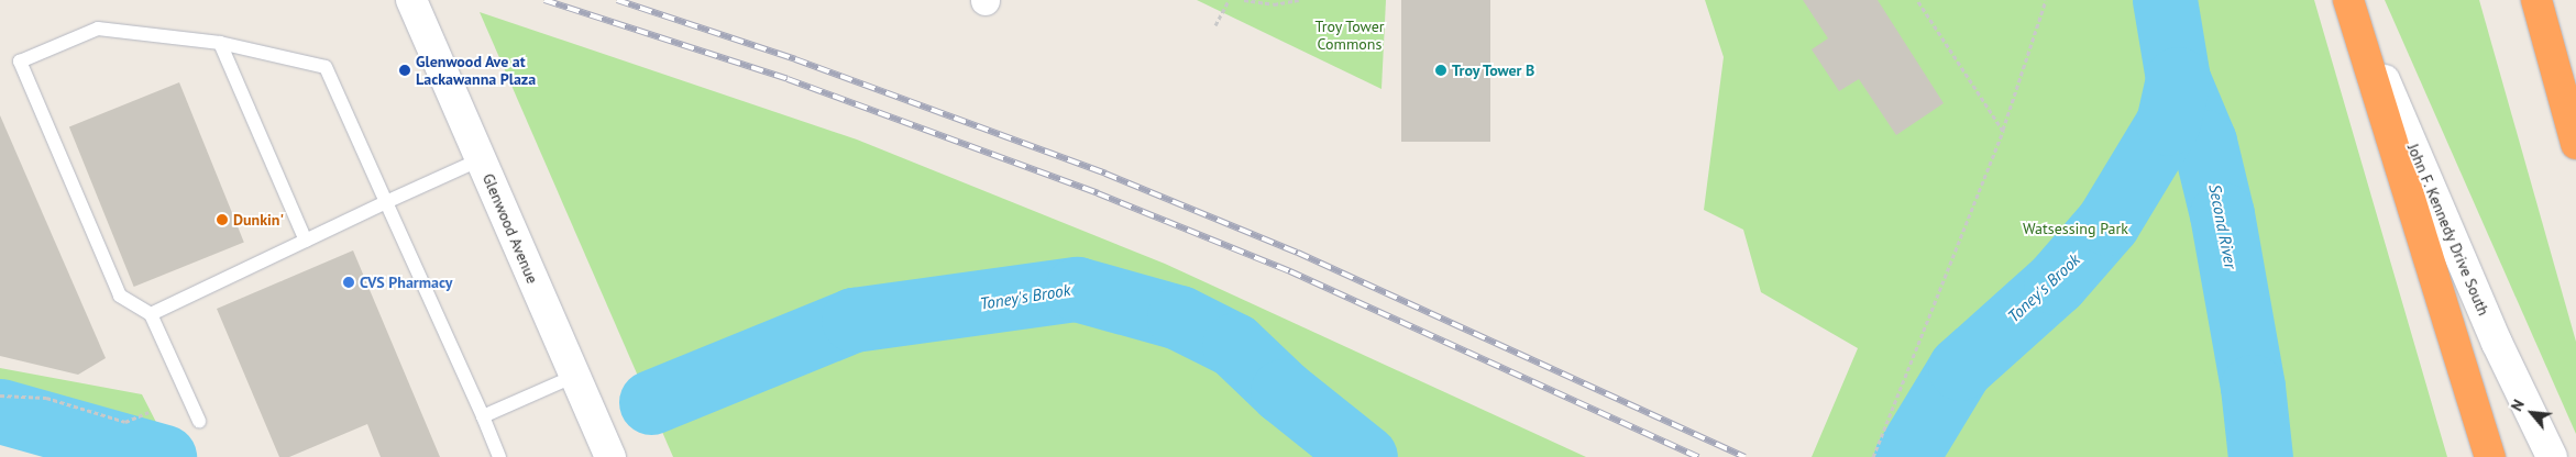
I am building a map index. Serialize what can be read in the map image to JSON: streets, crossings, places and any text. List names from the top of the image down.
{
  "streets": {
    "street": ["Glenwood Avenue", "John F. Kennedy Drive South"]
  },
  "water": ["Second River", "Toney's Brook"],
  "parks": ["Troy Tower Commons", "Watsessing Park"],
  "places": [
    "Glenwood Ave at Lackawanna Plaza",
    "Troy Tower B",
    "Dunkin'",
    "CVS Pharmacy"
  ],
  "north": "top left"
}
